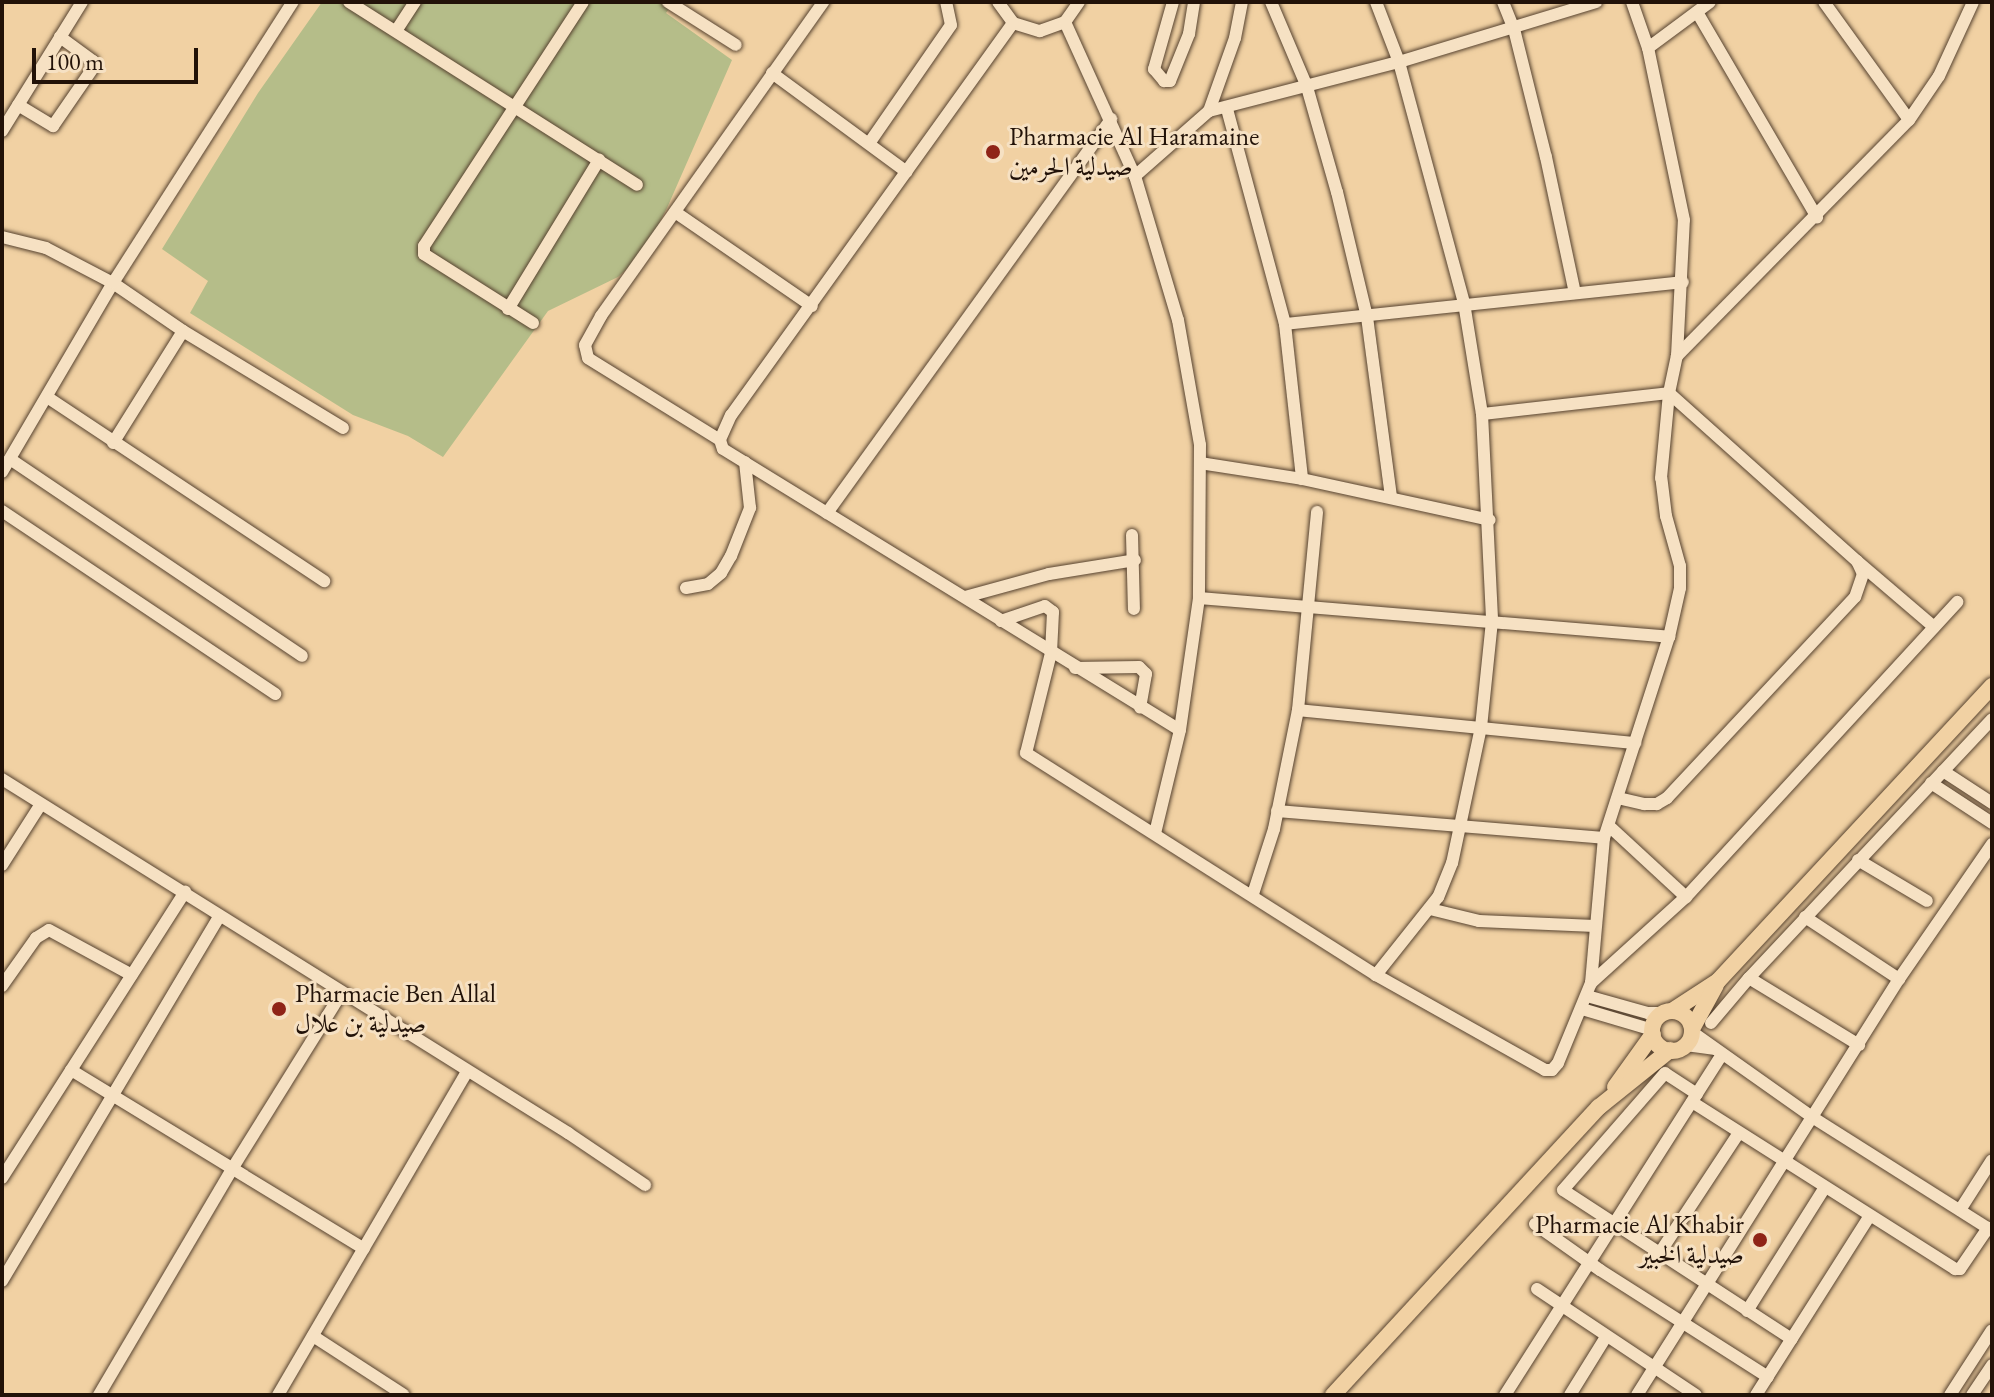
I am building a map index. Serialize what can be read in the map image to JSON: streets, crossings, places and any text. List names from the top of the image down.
{
  "places": ["Pharmacie Al Haramaine صيدلية الحرمين", "Pharmacie Ben Allal صيدلية بن علال", "Pharmacie Al Khabir صيدلية الخبير"],
  "scale_bar": "100 m"
}
